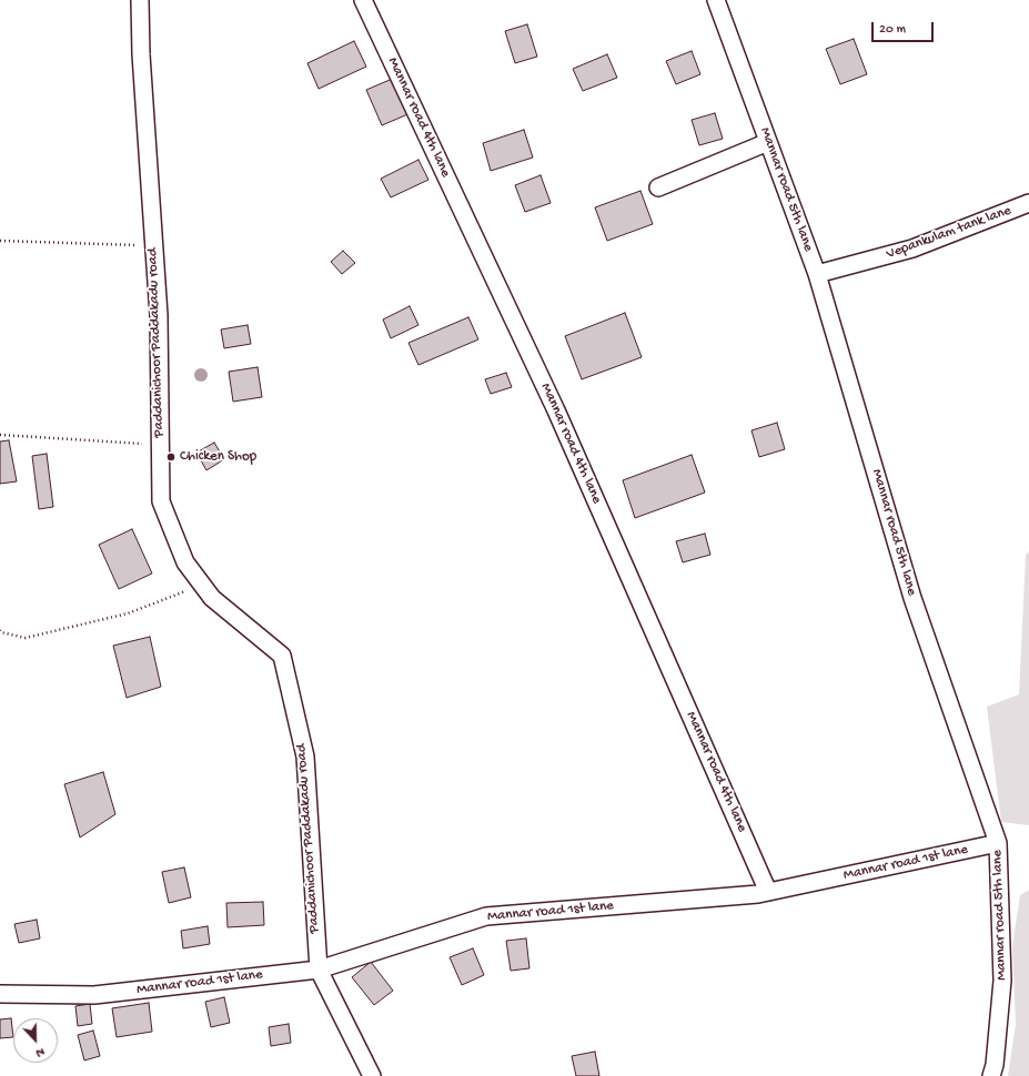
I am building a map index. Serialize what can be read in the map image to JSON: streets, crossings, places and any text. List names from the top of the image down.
{
  "streets": {
    "street": [
      "Mannar road 4th lane",
      "Mannar road 5th lane",
      "Vepankulam tank lane",
      "Paddanichoor Paddakadu road",
      "Mannar road 1st lane"
    ]
  },
  "crossings": [
    ["Mannar road 4th lane", "Mannar road 1st lane"],
    ["Mannar road 5th lane", "Vepankulam tank lane"],
    ["Mannar road 5th lane", "Mannar road 1st lane"],
    ["Paddanichoor Paddakadu road", "Mannar road 1st lane"]
  ],
  "places": ["Chicken Shop"],
  "scale_bar": "20 m",
  "north": "bottom"
}
